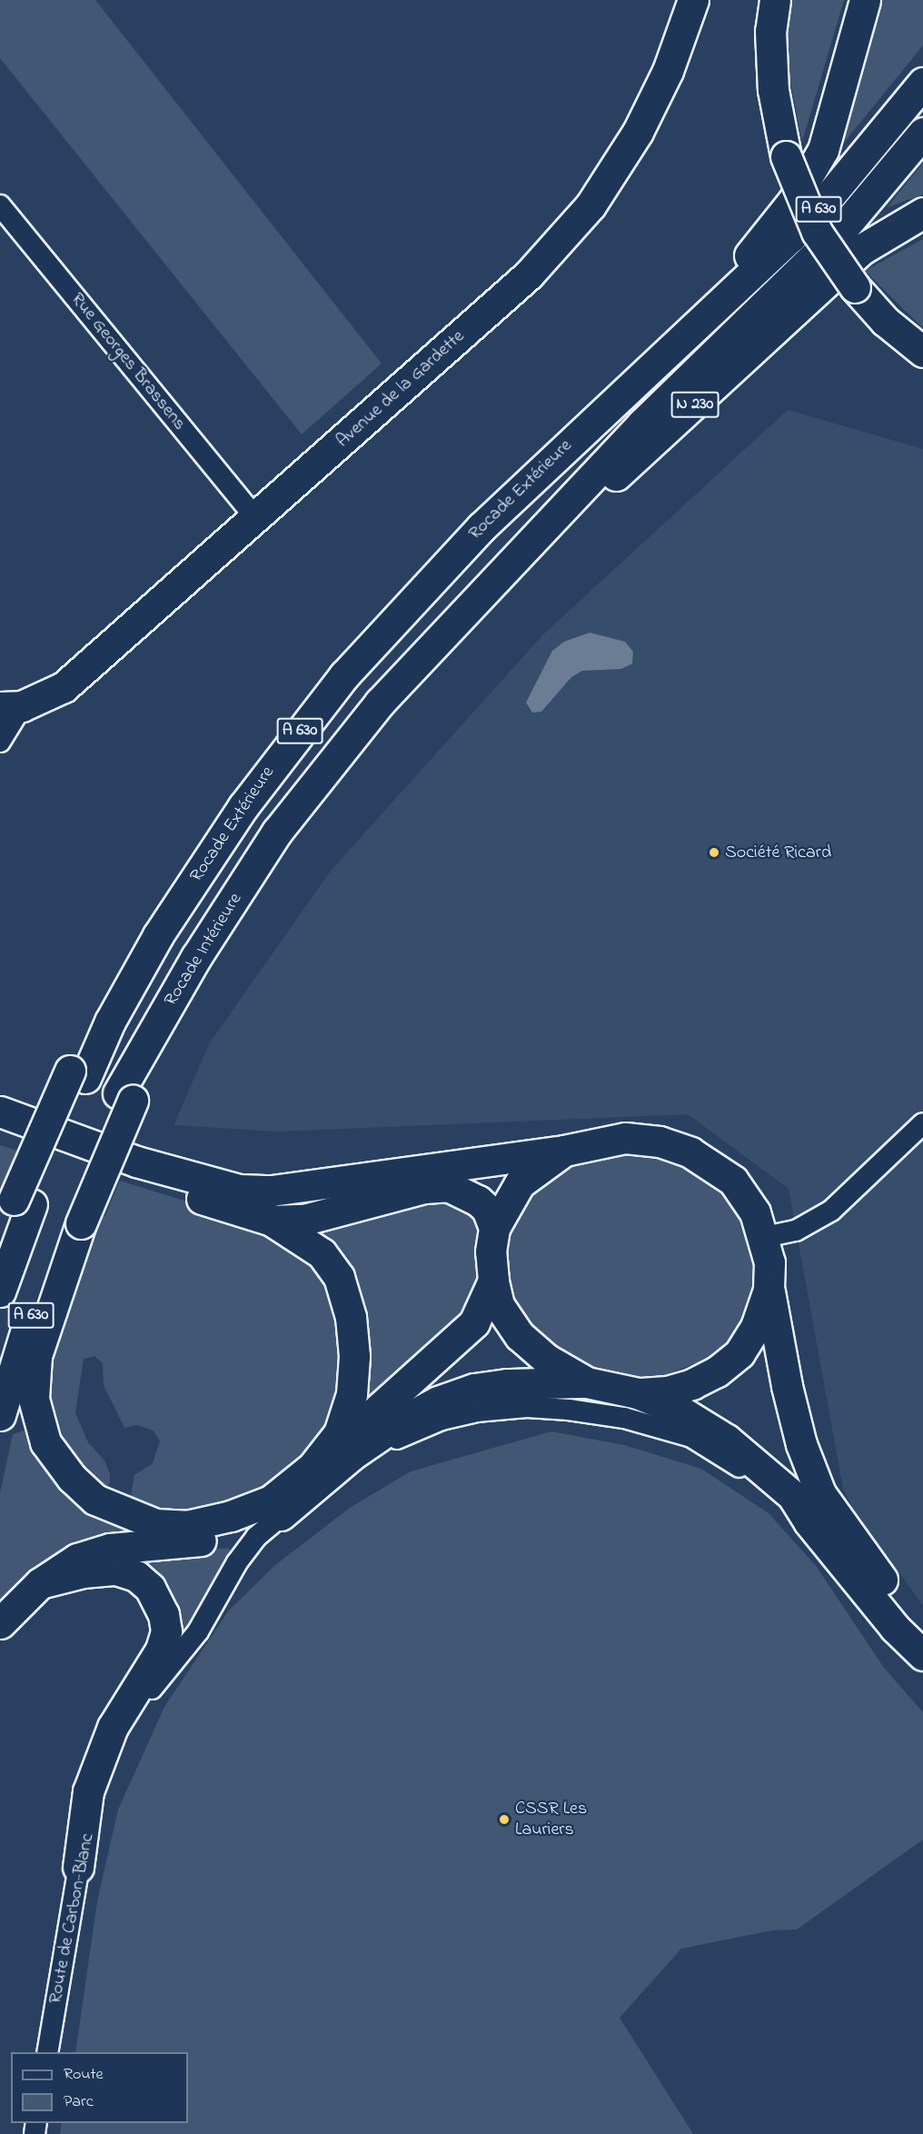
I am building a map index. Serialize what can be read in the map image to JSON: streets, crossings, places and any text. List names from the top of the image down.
{
  "streets": {
    "main road": [
      "A 630",
      "Avenue de la Gardette",
      "N 230",
      "Rocade Extérieure",
      "Rocade Intérieure"
    ],
    "street": ["Rue Georges Brassens", "Route de Carbon-Blanc"]
  },
  "crossings": [
    ["A 630", "N 230"],
    ["A 630", "Rocade Extérieure"],
    ["A 630", "Rocade Intérieure"],
    ["Rue Georges Brassens", "Avenue de la Gardette"],
    ["N 230", "Rocade Intérieure"]
  ],
  "places": ["Société Ricard", "CSSR Les Lauriers"],
  "legend": ["Route", "Parc"]
}
